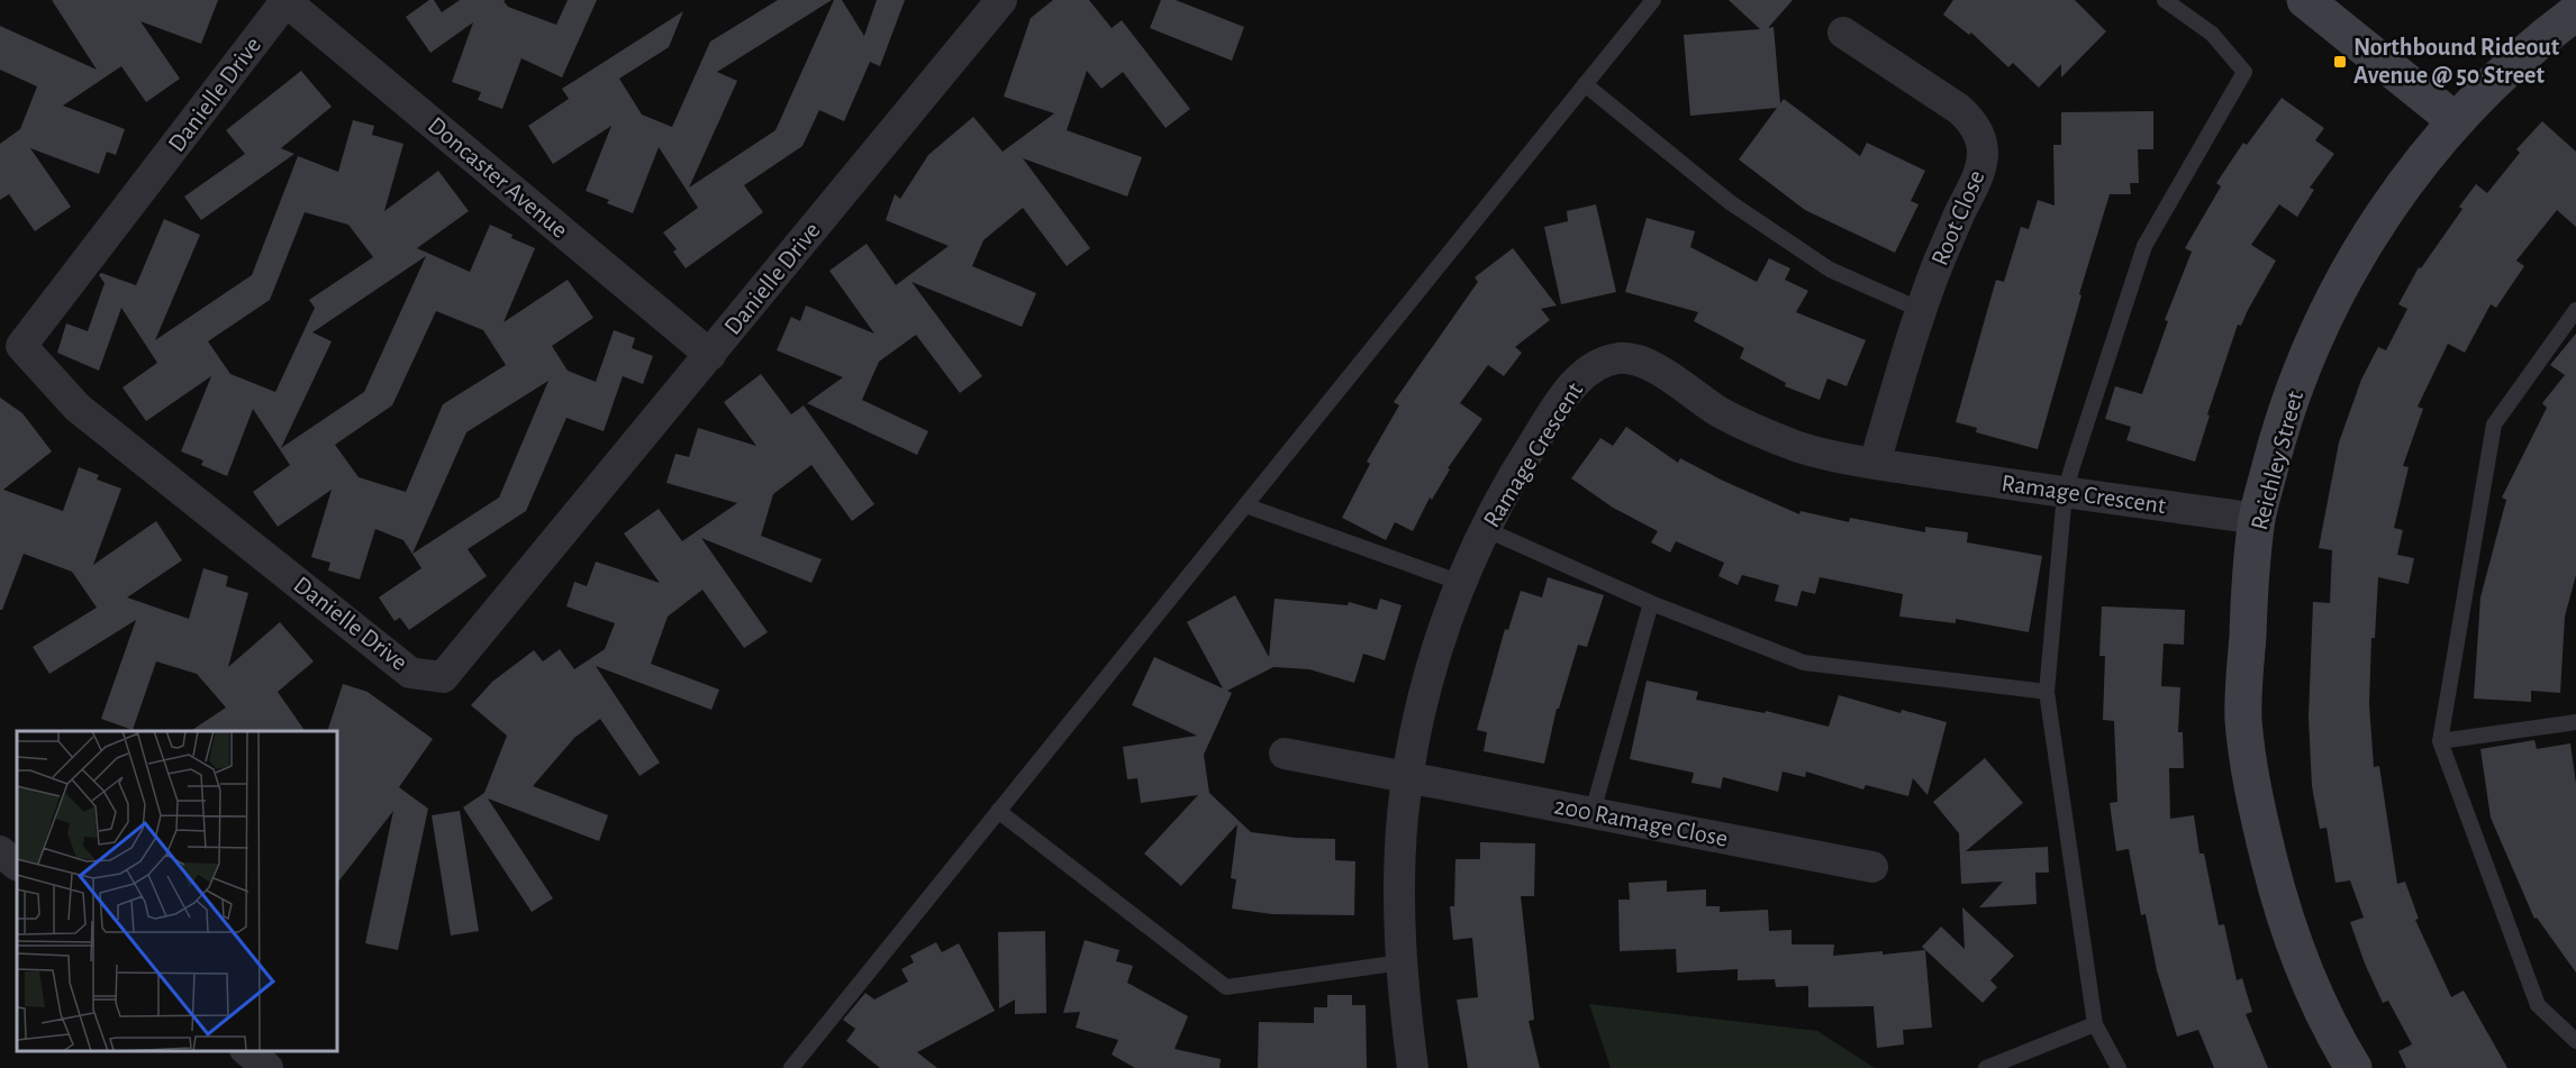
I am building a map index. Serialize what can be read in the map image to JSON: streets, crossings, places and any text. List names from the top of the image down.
{
  "streets": {
    "street": [
      "Danielle Drive",
      "Doncaster Avenue",
      "Root Close",
      "Ramage Crescent",
      "Reichley Street",
      "200 Ramage Close"
    ]
  },
  "crossings": [
    ["Danielle Drive", "Doncaster Avenue"],
    ["Root Close", "Ramage Crescent"],
    ["Ramage Crescent", "Reichley Street"],
    ["Ramage Crescent", "200 Ramage Close"]
  ],
  "places": {
    "transit": ["Northbound Rideout Avenue @ 50 Street"]
  }
}
